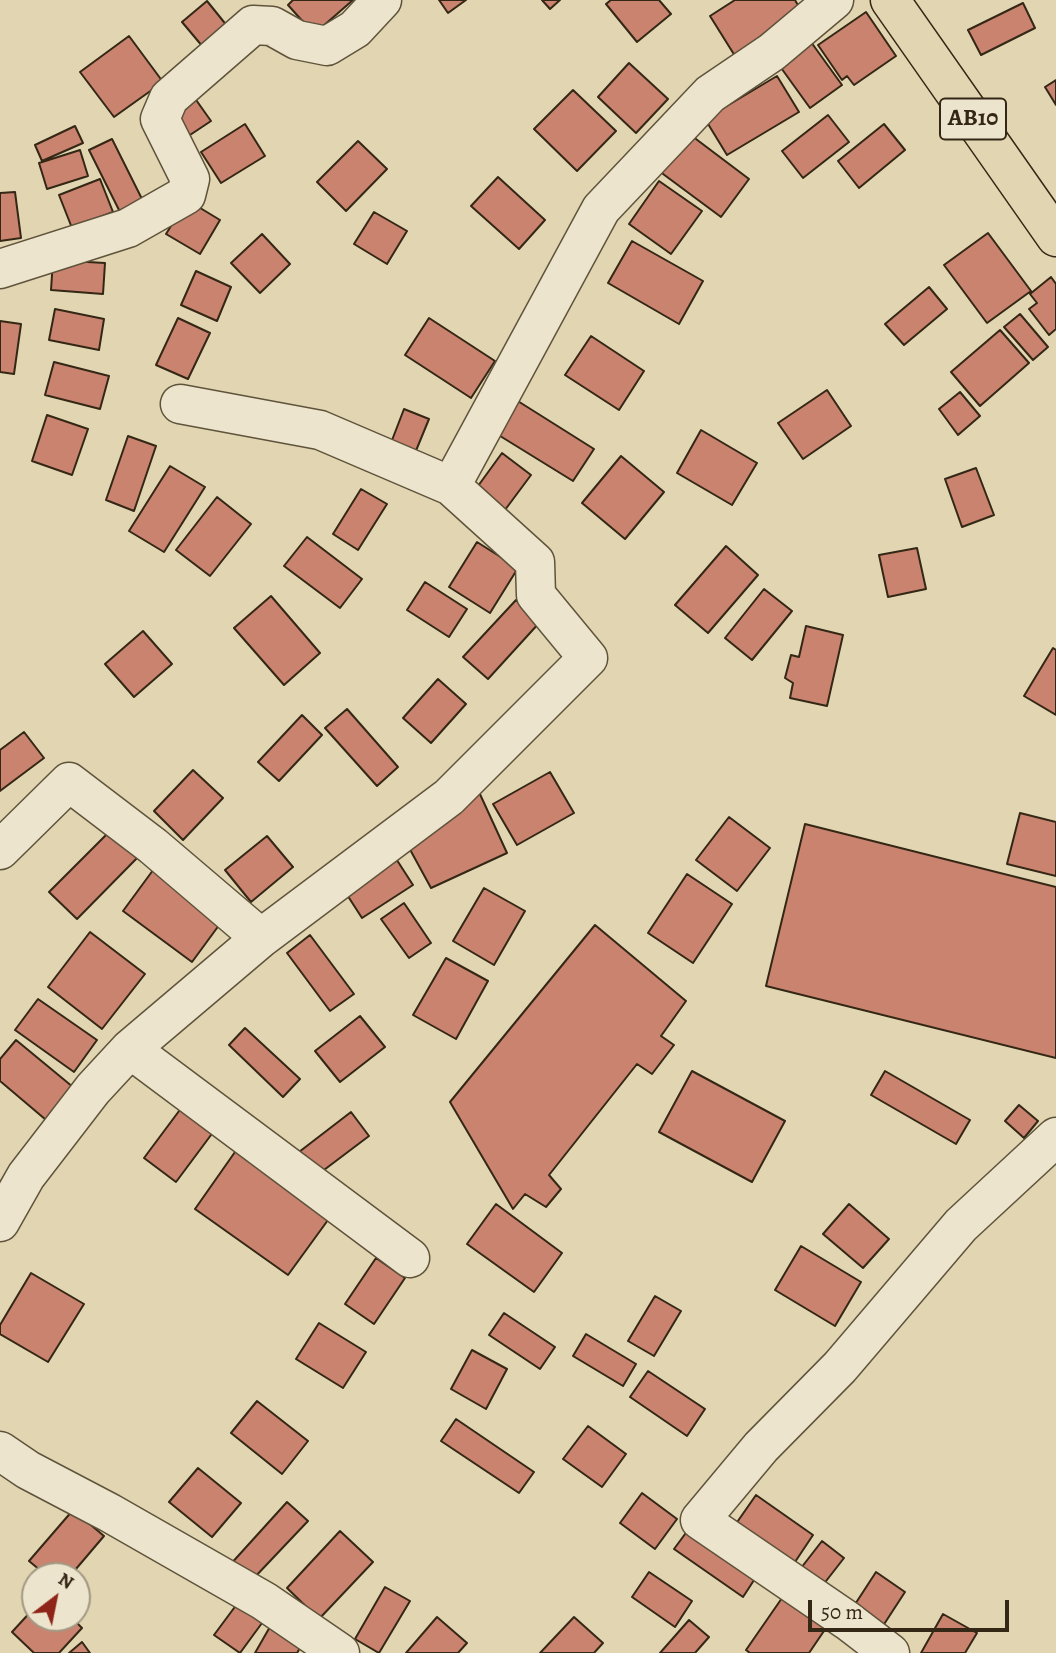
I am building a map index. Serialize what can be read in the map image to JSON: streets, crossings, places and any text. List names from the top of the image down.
{
  "streets": {
    "main road": ["AB10"]
  },
  "scale_bar": "50 m",
  "north": "top right"
}
